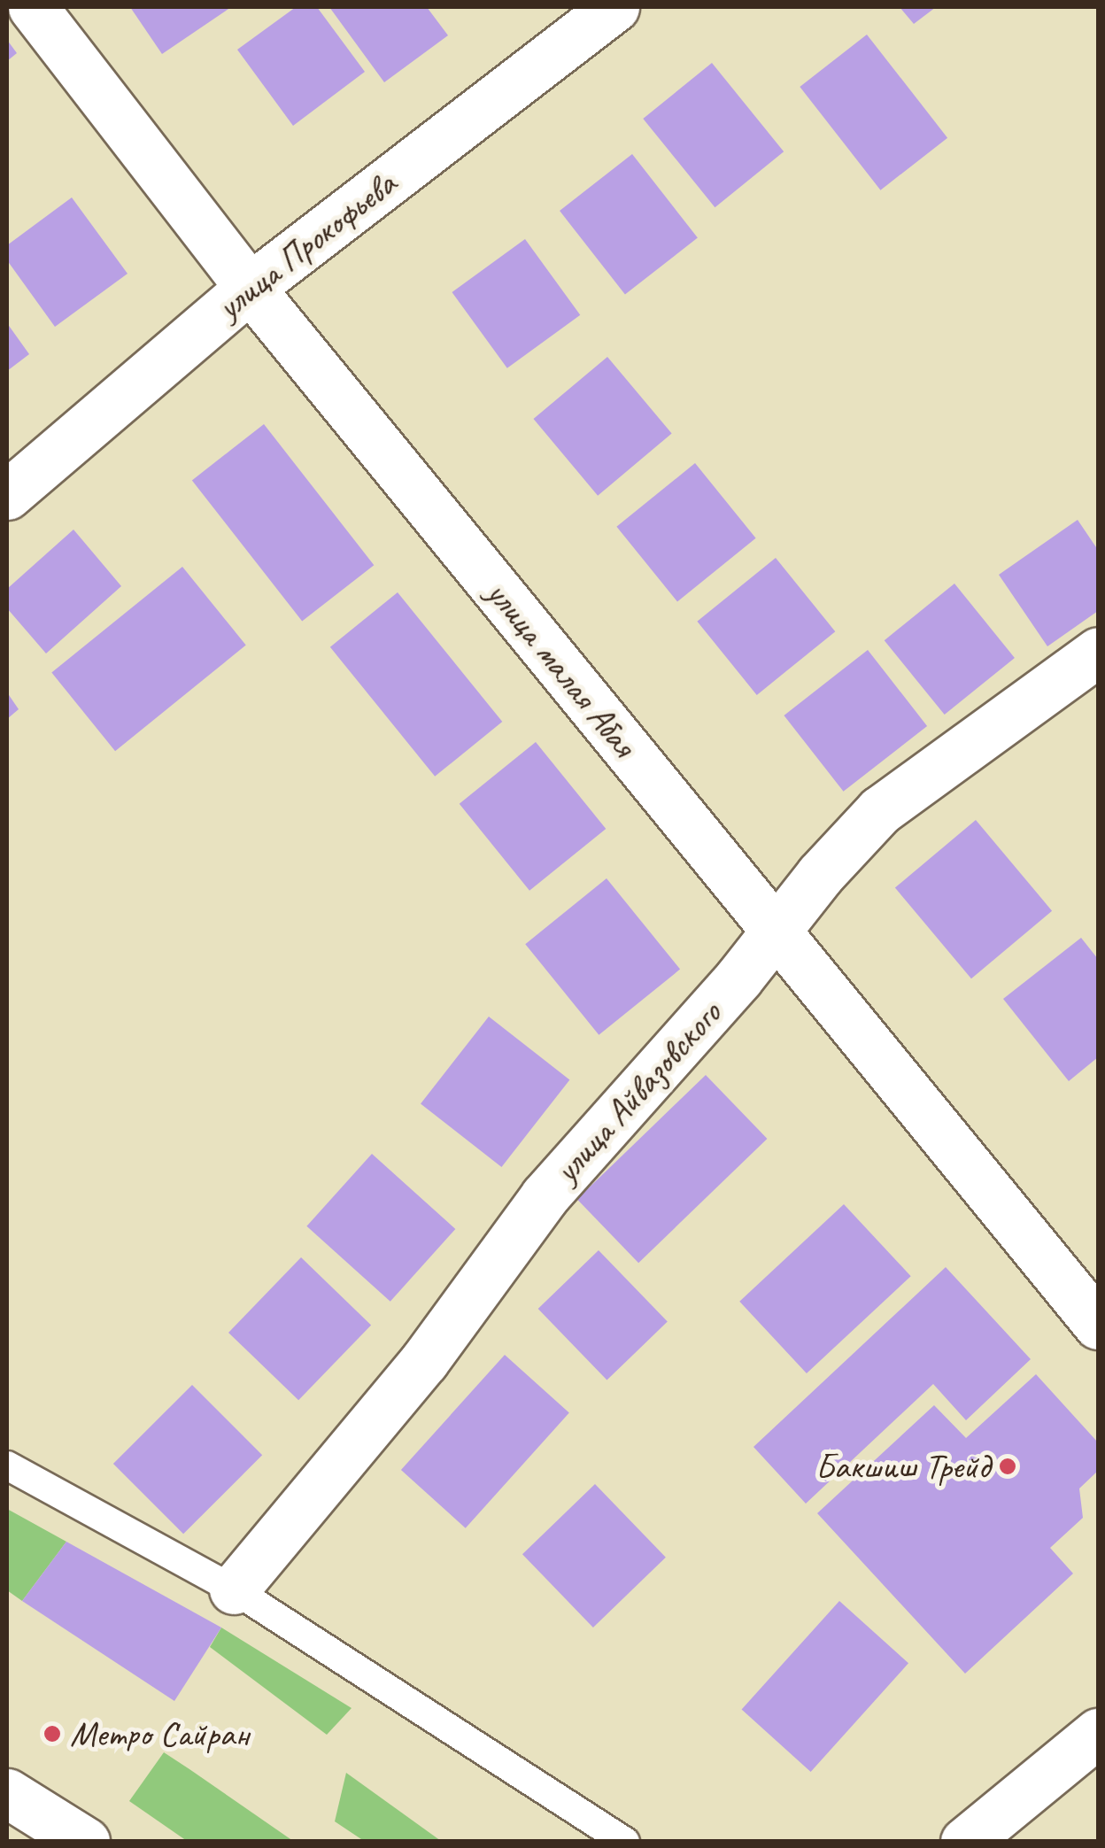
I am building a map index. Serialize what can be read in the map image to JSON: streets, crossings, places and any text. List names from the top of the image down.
{
  "streets": {
    "street": ["улица Прокофьева", "улица малая Абая", "улица Айвазовского"]
  },
  "crossings": [
    ["улица Прокофьева", "улица малая Абая"],
    ["улица малая Абая", "улица Айвазовского"]
  ],
  "places": ["Бакшиш Трейд", "Метро Сайран"]
}
